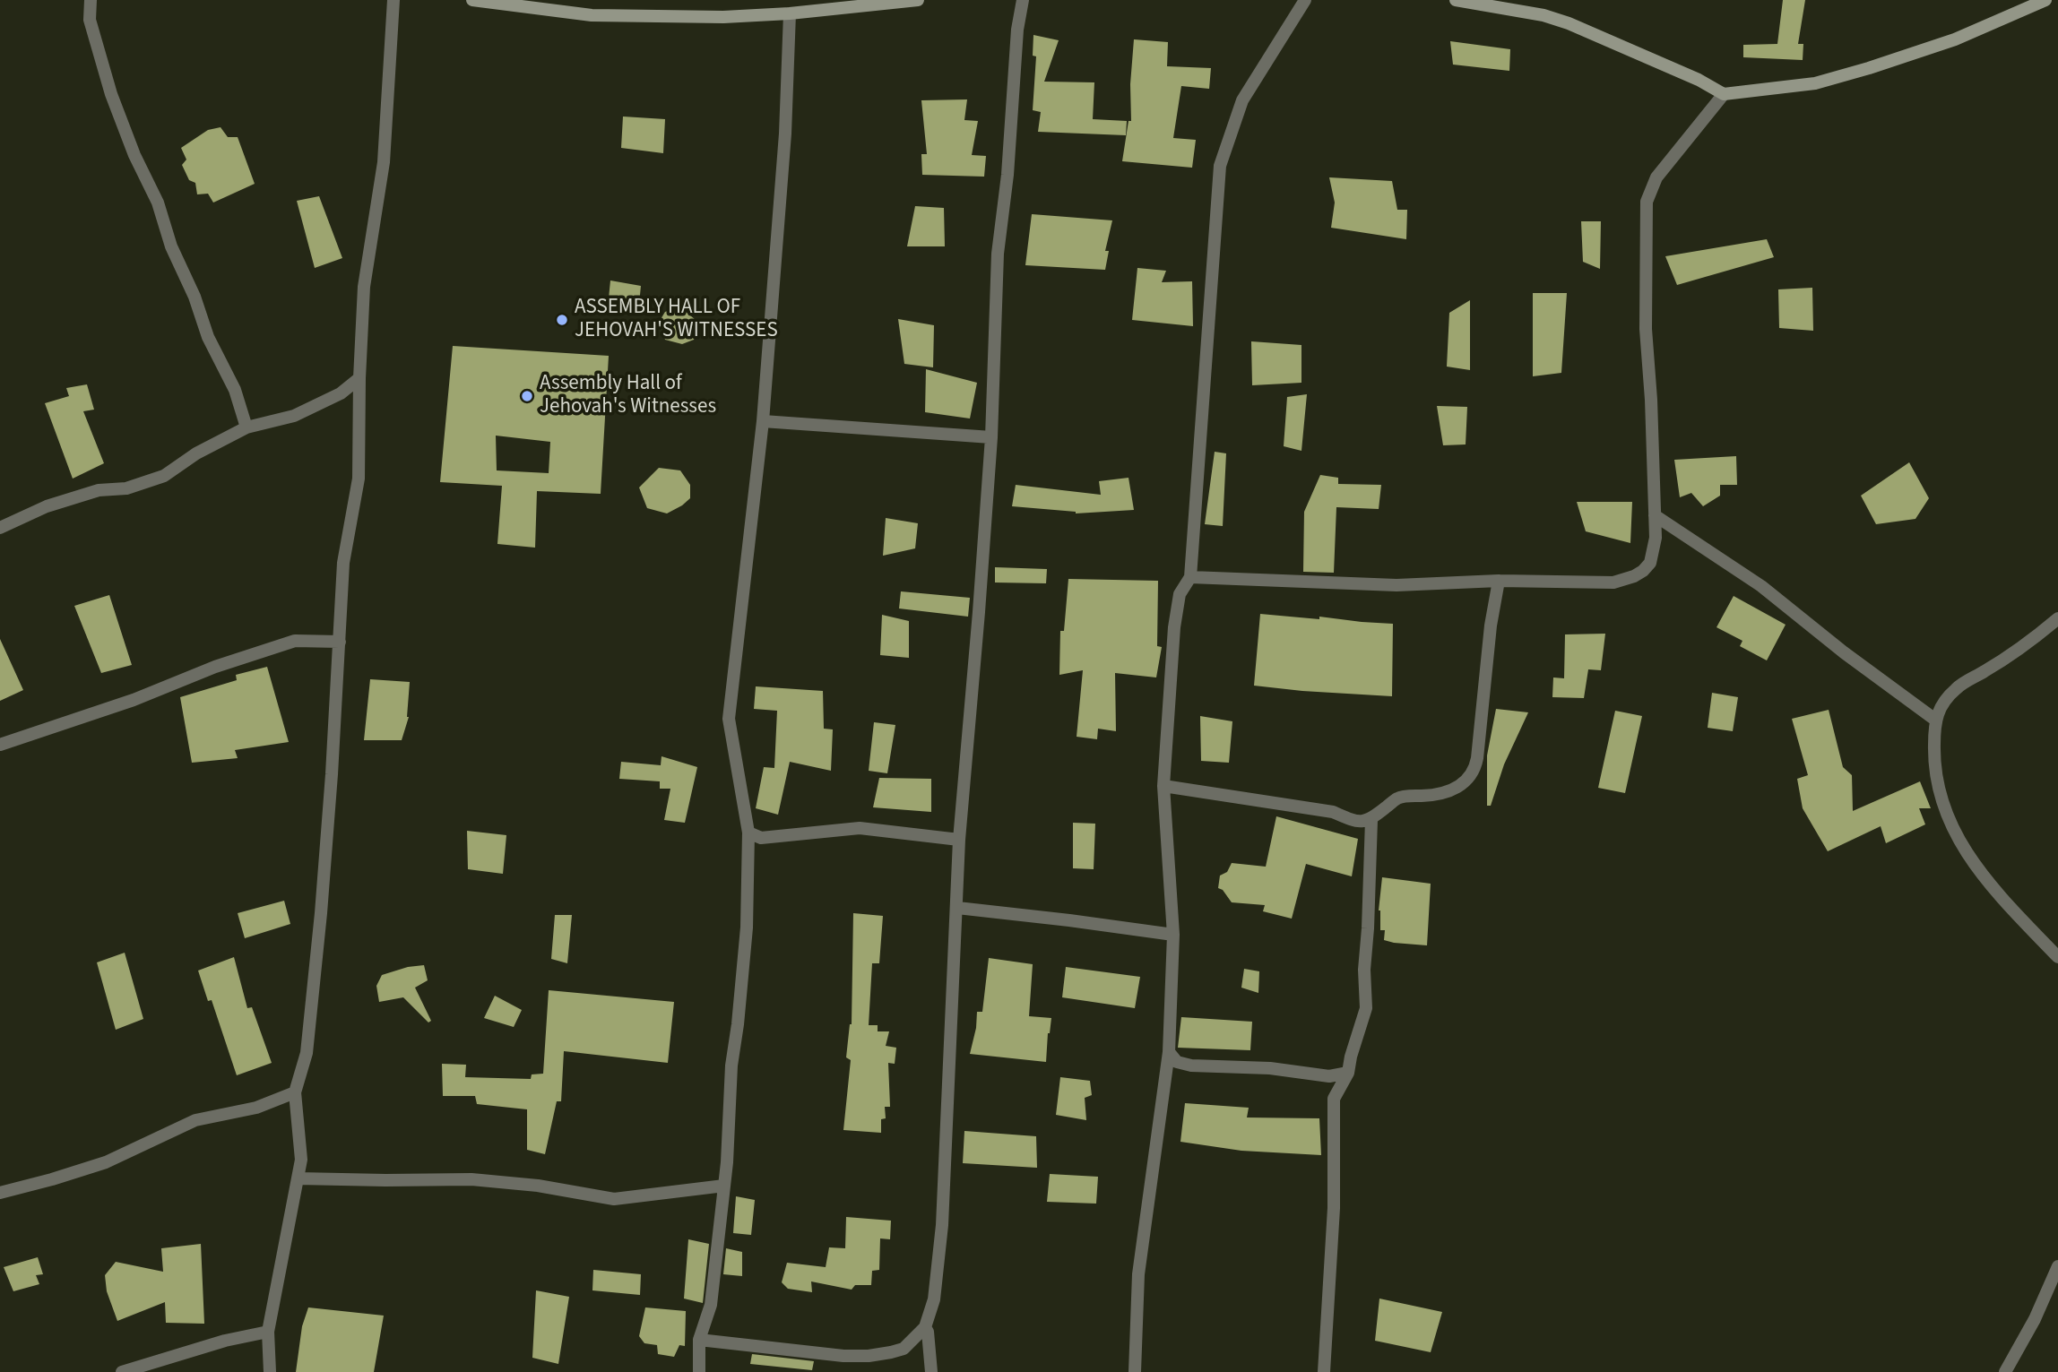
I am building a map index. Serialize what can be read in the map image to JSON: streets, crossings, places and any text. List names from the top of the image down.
{
  "places": ["ASSEMBLY HALL OF JEHOVAH'S WITNESSES", "Assembly Hall of Jehovah's Witnesses"]
}
